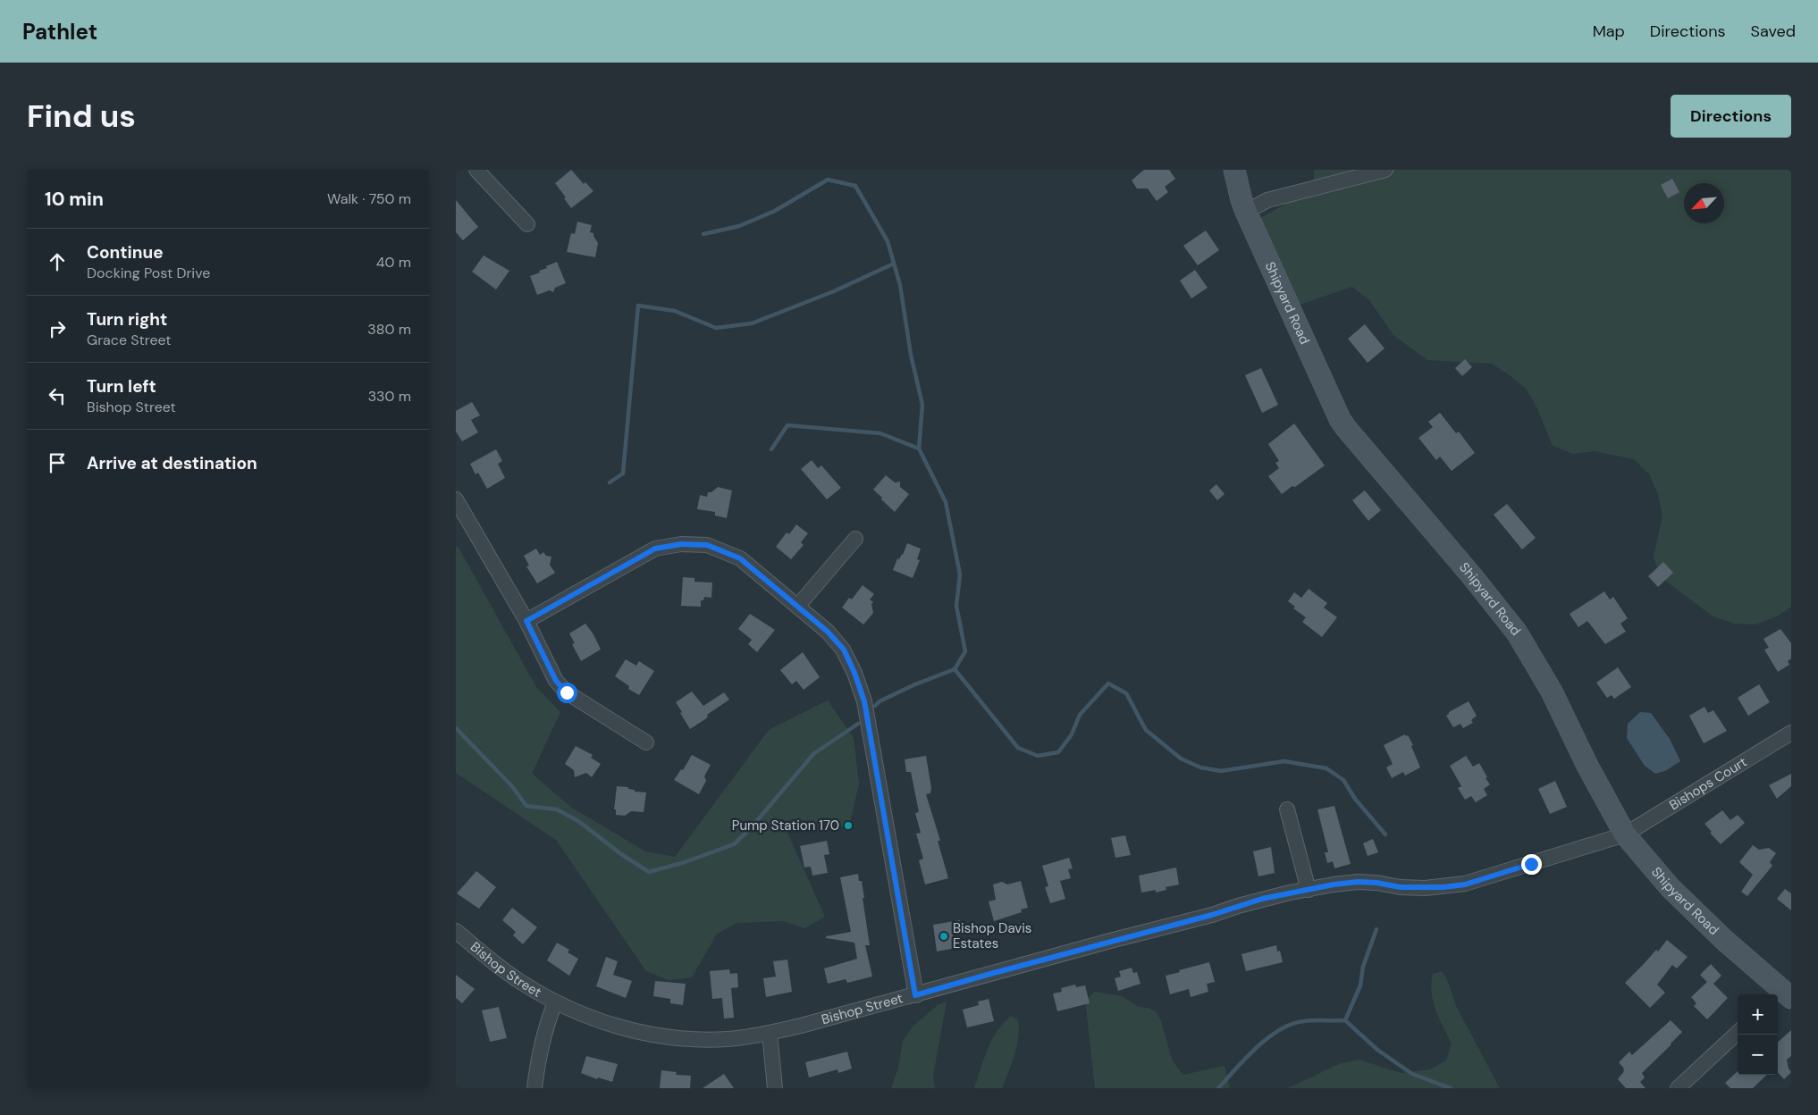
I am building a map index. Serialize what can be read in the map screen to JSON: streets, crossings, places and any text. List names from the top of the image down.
{
  "streets": {
    "street": ["Shipyard Road", "Bishops Court", "Bishop Street"]
  },
  "crossings": [
    ["Shipyard Road", "Bishops Court"],
    ["Shipyard Road", "Bishop Street"],
    ["Bishops Court", "Bishop Street"]
  ],
  "places": ["Pump Station 170", "Bishop Davis Estates"],
  "north": "bottom left",
  "page": {
    "header": "Pathlet",
    "nav": ["Map", "Directions", "Saved"],
    "buttons": "Directions",
    "title": "Find us",
    "heading": ["10 min", "Walk · 750 m"],
    "list": [
      ["Continue", "Docking Post Drive", "40 m"],
      ["Turn right", "Grace Street", "380 m"],
      ["Turn left", "Bishop Street", "330 m"],
      "Arrive at destination"
    ],
    "map_buttons": ["+", "−"]
  }
}
